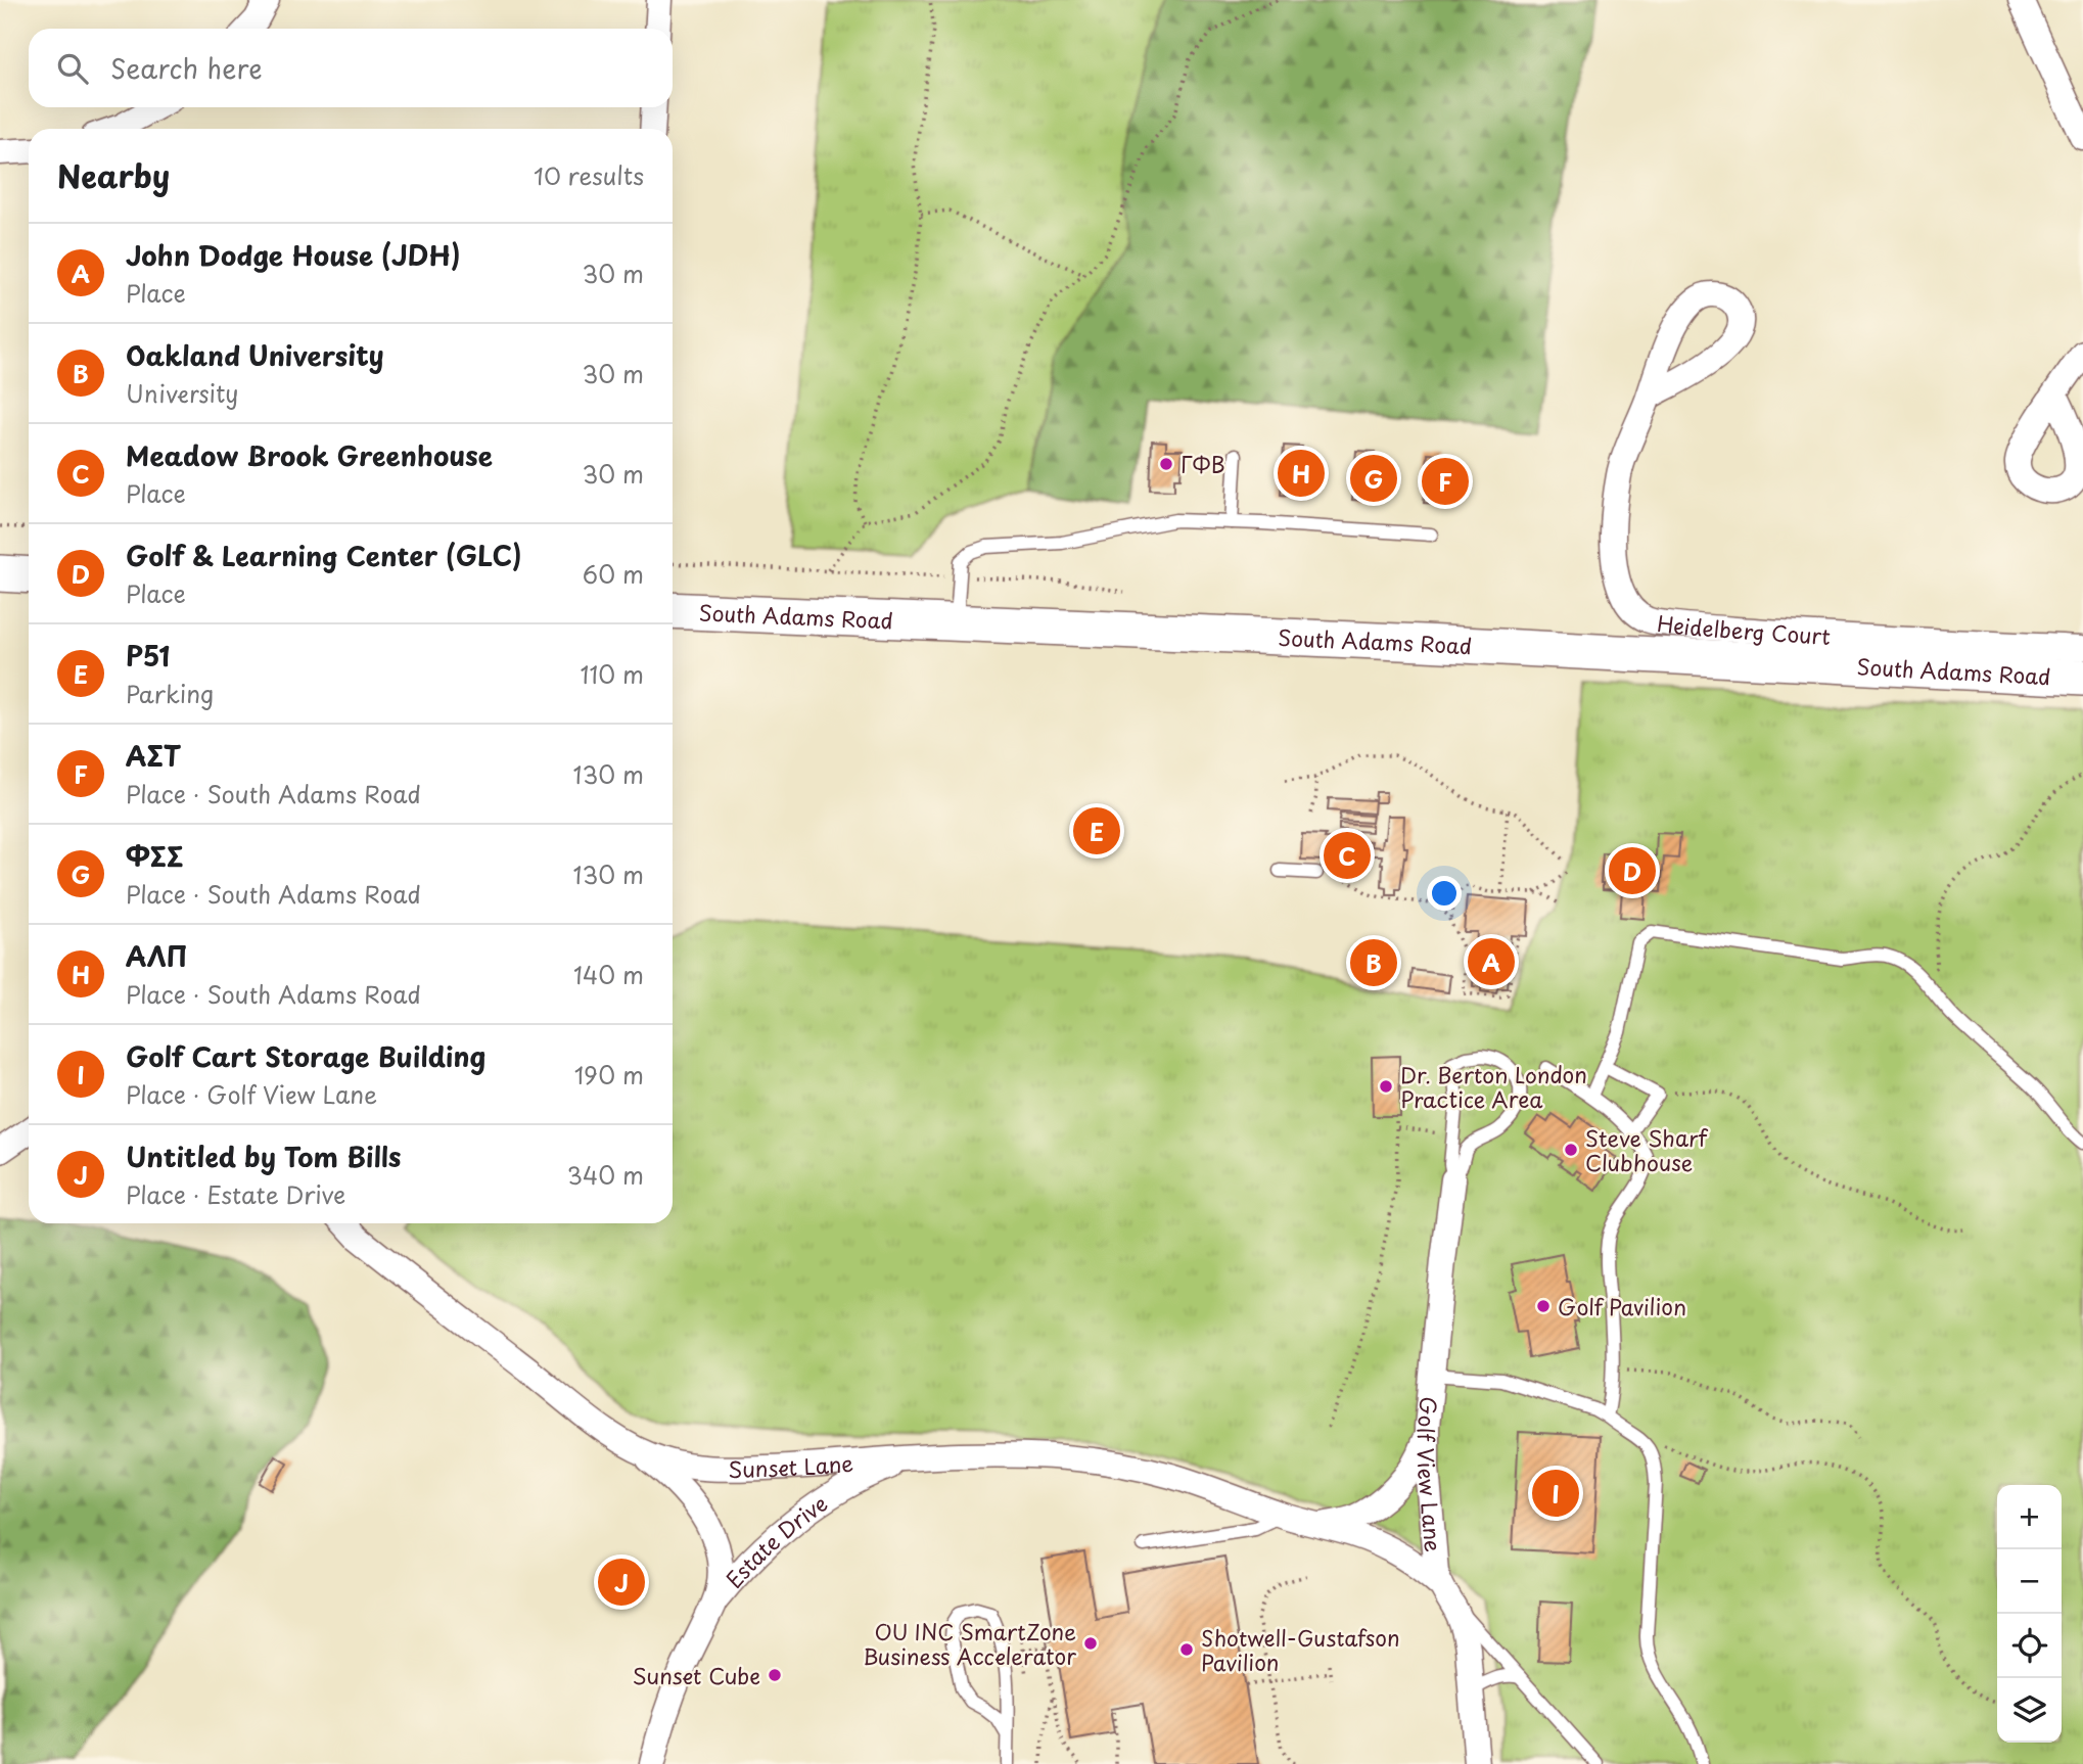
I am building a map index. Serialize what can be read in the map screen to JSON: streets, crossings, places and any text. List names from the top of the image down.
{
  "streets": {
    "main road": ["South Adams Road"],
    "street": [
      "Heidelberg Court",
      "Sunset Lane",
      "Golf View Lane",
      "Estate Drive"
    ]
  },
  "crossings": [
    ["Sunset Lane", "Golf View Lane"],
    ["Sunset Lane", "Estate Drive"]
  ],
  "places": [
    "ΓΦB",
    "Dr. Berton London Practice Area",
    "Steve Sharf Clubhouse",
    "Golf Pavilion",
    "OU INC SmartZone Business Accelerator",
    "Shotwell-Gustafson Pavilion",
    "Sunset Cube"
  ],
  "page": {
    "search": "Search here",
    "heading": ["Nearby", "10 results"],
    "list": [
      {
        "mark": "A",
        "name": "John Dodge House (JDH)",
        "note": "Place",
        "value": "30 m"
      },
      {
        "mark": "B",
        "name": "Oakland University",
        "note": "University",
        "value": "30 m"
      },
      {
        "mark": "C",
        "name": "Meadow Brook Greenhouse",
        "note": "Place",
        "value": "30 m"
      },
      {
        "mark": "D",
        "name": "Golf & Learning Center (GLC)",
        "note": "Place",
        "value": "60 m"
      },
      {
        "mark": "E",
        "name": "P51",
        "note": "Parking",
        "value": "110 m"
      },
      {
        "mark": "F",
        "name": "AΣΤ",
        "note": "Place · South Adams Road",
        "value": "130 m"
      },
      {
        "mark": "G",
        "name": "ΦΣΣ",
        "note": "Place · South Adams Road",
        "value": "130 m"
      },
      {
        "mark": "H",
        "name": "AΛΠ",
        "note": "Place · South Adams Road",
        "value": "140 m"
      },
      {
        "mark": "I",
        "name": "Golf Cart Storage Building",
        "note": "Place · Golf View Lane",
        "value": "190 m"
      },
      {
        "mark": "J",
        "name": "Untitled by Tom Bills",
        "note": "Place · Estate Drive",
        "value": "340 m"
      }
    ],
    "pins": [
      "H",
      "G",
      "F",
      "E",
      "C",
      "D",
      "A",
      "B",
      "I",
      "J"
    ],
    "map_buttons": ["+", "−"]
  }
}
